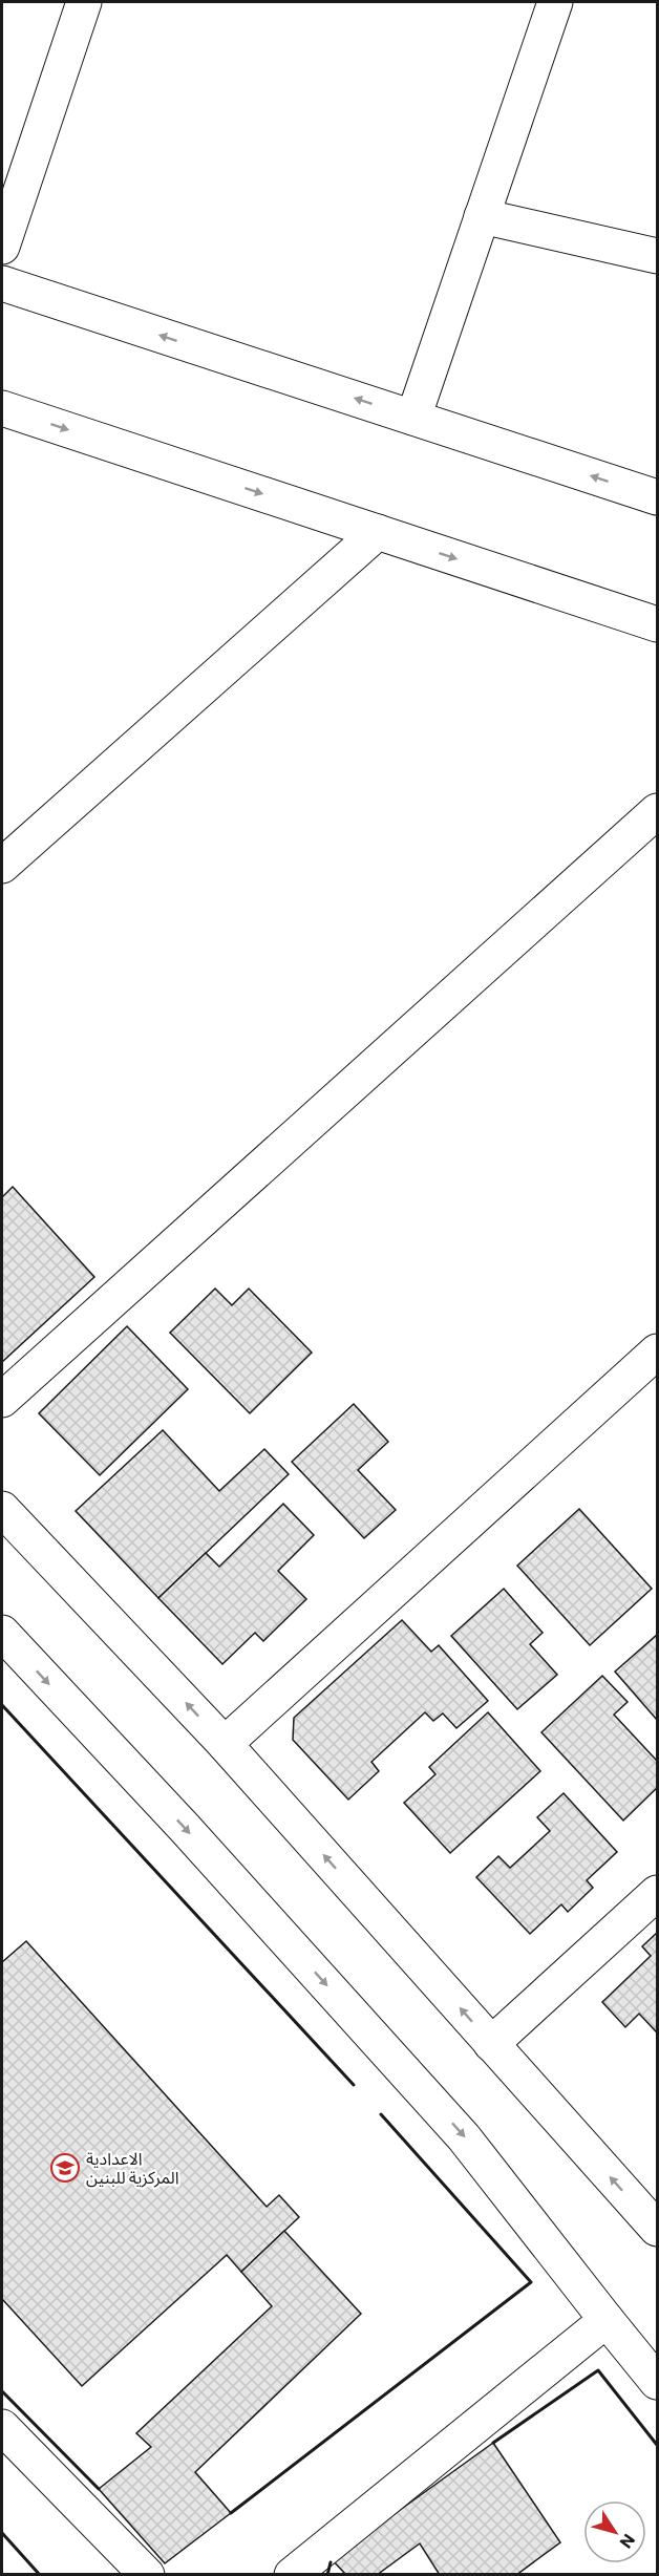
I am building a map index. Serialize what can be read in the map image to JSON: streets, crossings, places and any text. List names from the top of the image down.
{
  "places": {
    "school or university": ["الاعدادية المركزية للبنين"]
  },
  "north": "bottom right"
}
